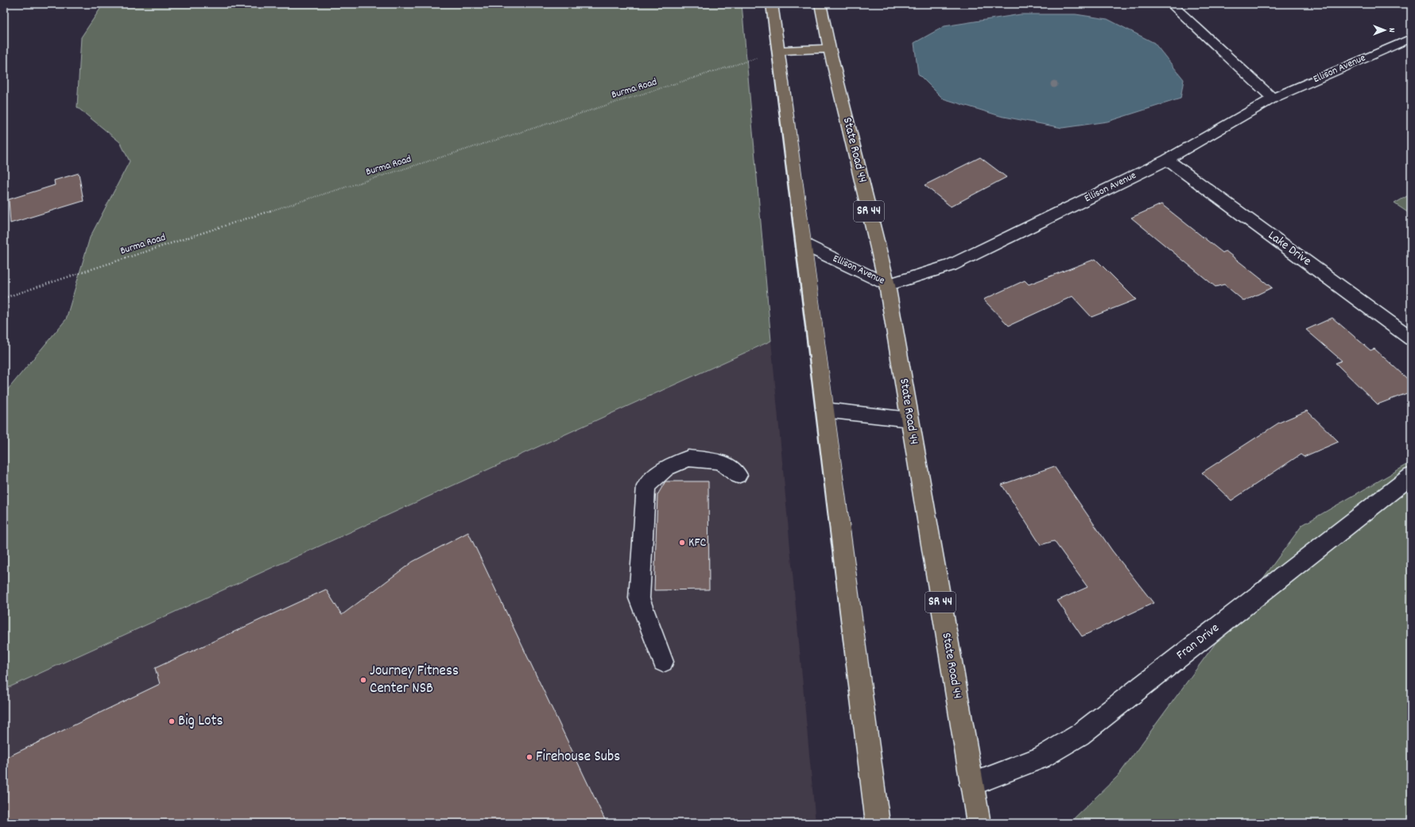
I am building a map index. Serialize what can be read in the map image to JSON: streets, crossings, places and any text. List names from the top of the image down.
{
  "streets": {
    "main road": ["State Road 44", "SR 44"],
    "street": ["Ellison Avenue", "Lake Drive", "Fran Drive"],
    "path": ["Burma Road"]
  },
  "crossings": [
    ["Ellison Avenue", "State Road 44"],
    ["Ellison Avenue", "Lake Drive"],
    ["State Road 44", "Fran Drive"]
  ],
  "places": [
    "KFC",
    "Journey Fitness Center NSB",
    "Big Lots",
    "Firehouse Subs"
  ],
  "north": "right"
}
